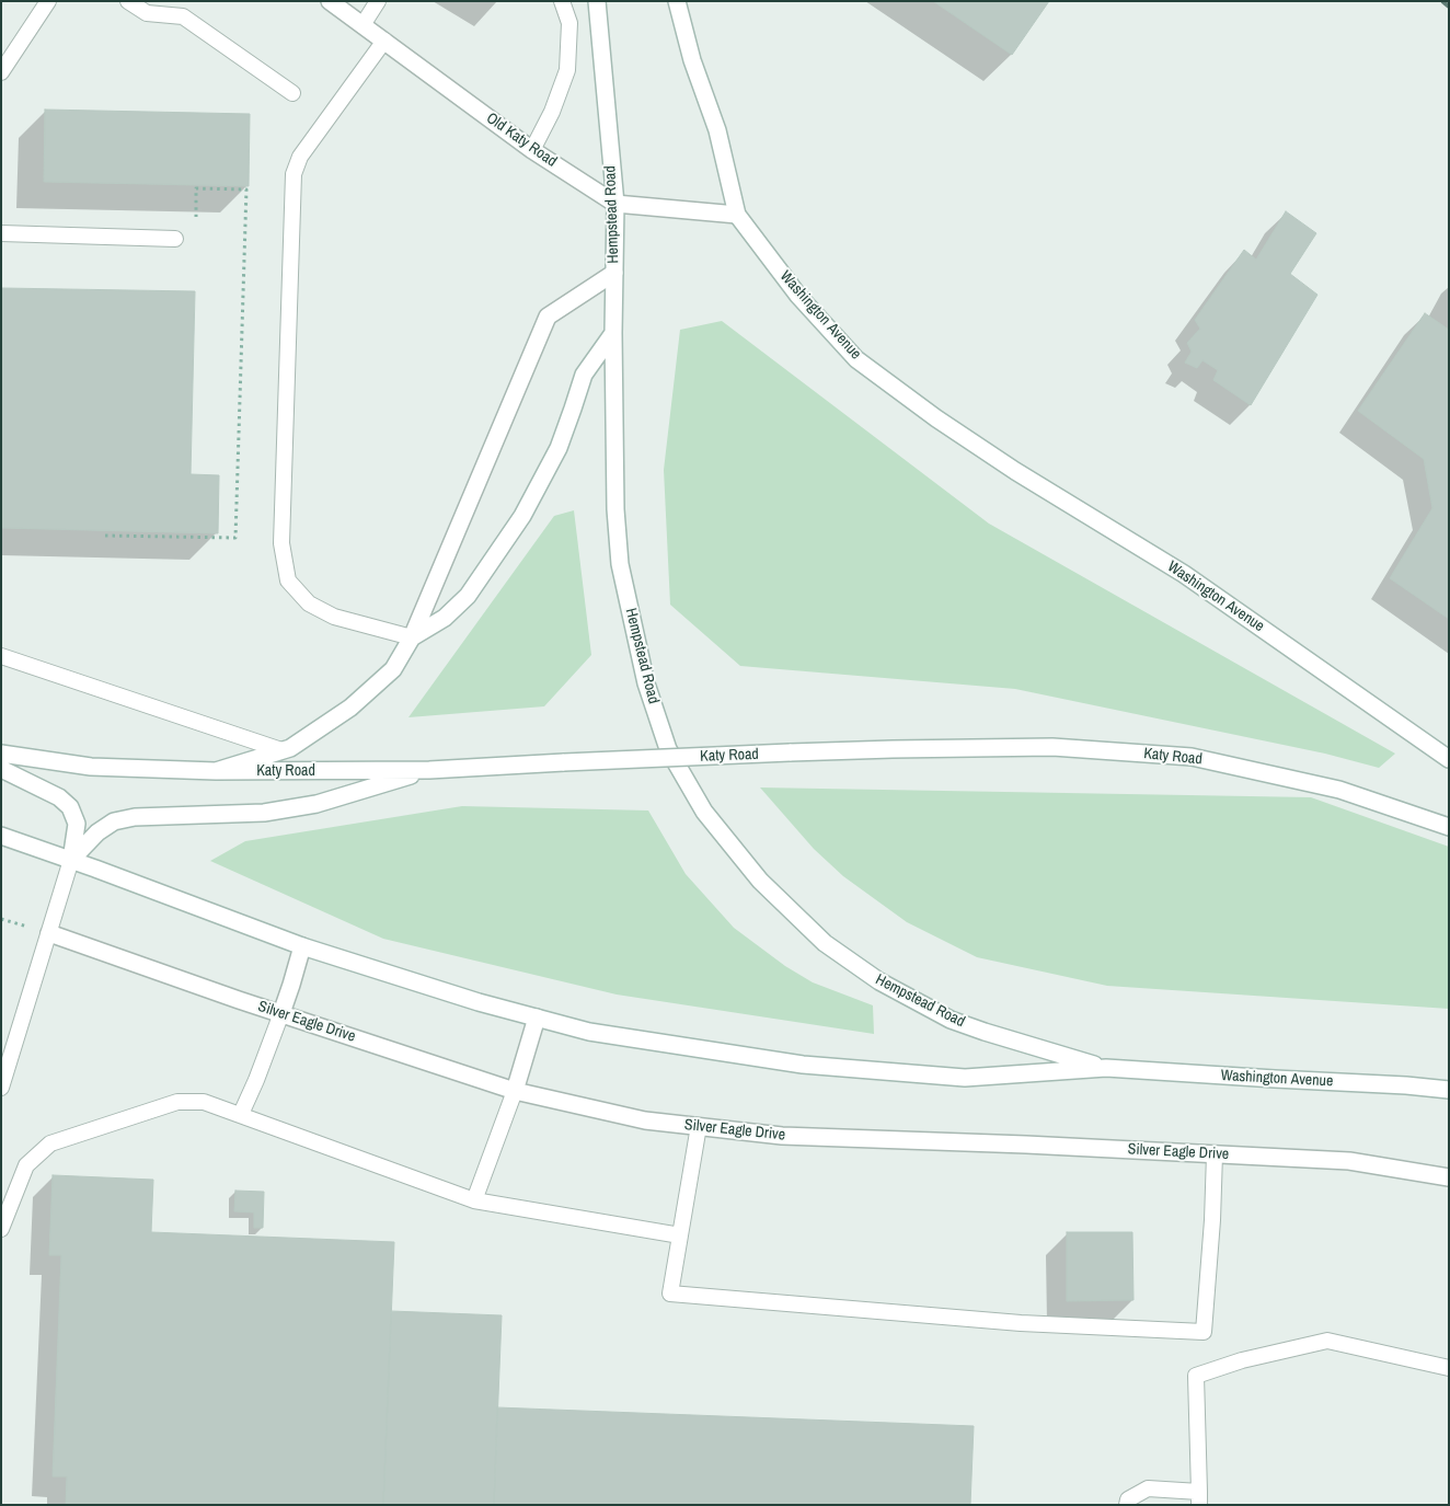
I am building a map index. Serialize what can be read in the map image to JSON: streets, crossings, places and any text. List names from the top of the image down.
{
  "streets": {
    "main road": [
      "Old Katy Road",
      "Hempstead Road",
      "Washington Avenue",
      "Katy Road",
      "Silver Eagle Drive"
    ]
  },
  "crossings": [
    ["Old Katy Road", "Hempstead Road"],
    ["Old Katy Road", "Washington Avenue"],
    ["Hempstead Road", "Washington Avenue"]
  ]
}
